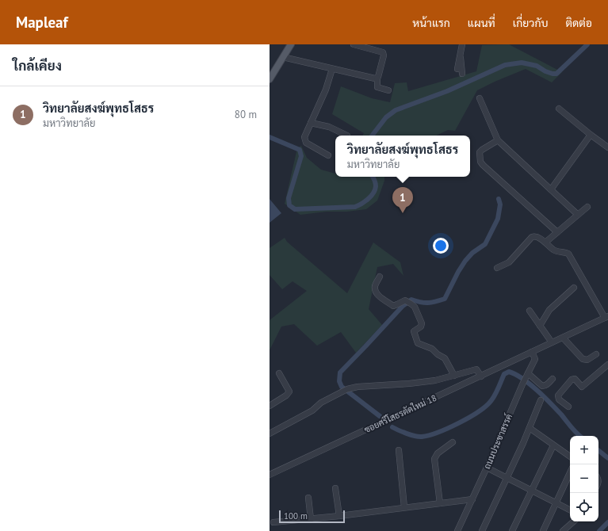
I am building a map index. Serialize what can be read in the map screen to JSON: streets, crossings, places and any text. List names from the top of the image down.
{
  "streets": {
    "street": ["ซอยศรีโสธรตัดใหม่ 18", "ถนนประชาสรรค์"]
  },
  "crossings": [
    ["ซอยศรีโสธรตัดใหม่ 18", "ถนนประชาสรรค์"]
  ],
  "scale_bar": "100 m",
  "page": {
    "header": "Mapleaf",
    "nav": [
      "หน้าแรก",
      "แผนที่",
      "เกี่ยวกับ",
      "ติดต่อ"
    ],
    "heading": "ใกล้เคียง",
    "list": [
      {
        "mark": "1",
        "name": "วิทยาลัยสงฆ์พุทธโสธร",
        "note": "มหาวิทยาลัย",
        "value": "80 m"
      }
    ],
    "popup": ["วิทยาลัยสงฆ์พุทธโสธร", "มหาวิทยาลัย"],
    "pins": "1",
    "map_buttons": ["+", "−"],
    "scale": "100 m"
  }
}
